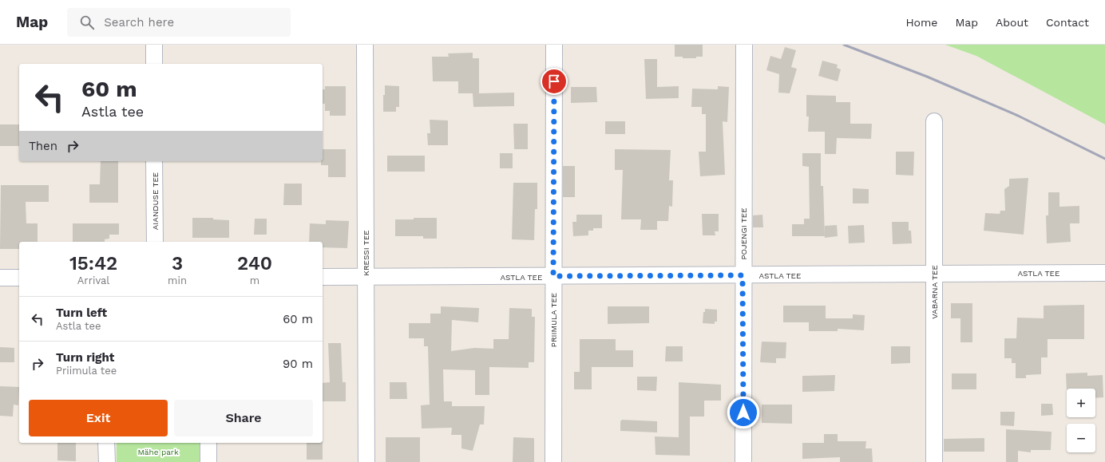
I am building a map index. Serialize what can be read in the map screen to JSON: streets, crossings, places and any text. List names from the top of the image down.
{
  "streets": {
    "street": [
      "AIANDUSE TEE",
      "POJENGI TEE",
      "KRESSI TEE",
      "ASTLA TEE",
      "VABARNA TEE",
      "PRIIMULA TEE"
    ]
  },
  "crossings": [
    ["POJENGI TEE", "ASTLA TEE"],
    ["KRESSI TEE", "ASTLA TEE"],
    ["ASTLA TEE", "VABARNA TEE"],
    ["ASTLA TEE", "PRIIMULA TEE"]
  ],
  "parks": ["Mähe park"],
  "page": {
    "header": "Map",
    "search": "Search here",
    "nav": [
      "Home",
      "Map",
      "About",
      "Contact"
    ],
    "turn": ["60 m", "Astla tee"],
    "then": "Then",
    "eta": [
      "15:42",
      "Arrival",
      "3",
      "min",
      "240",
      "m"
    ],
    "list": [
      {
        "name": "Turn left",
        "note": "Astla tee",
        "value": "60 m"
      },
      {
        "name": "Turn right",
        "note": "Priimula tee",
        "value": "90 m"
      }
    ],
    "map_buttons": ["+", "−"],
    "buttons": ["Exit", "Share"]
  }
}
